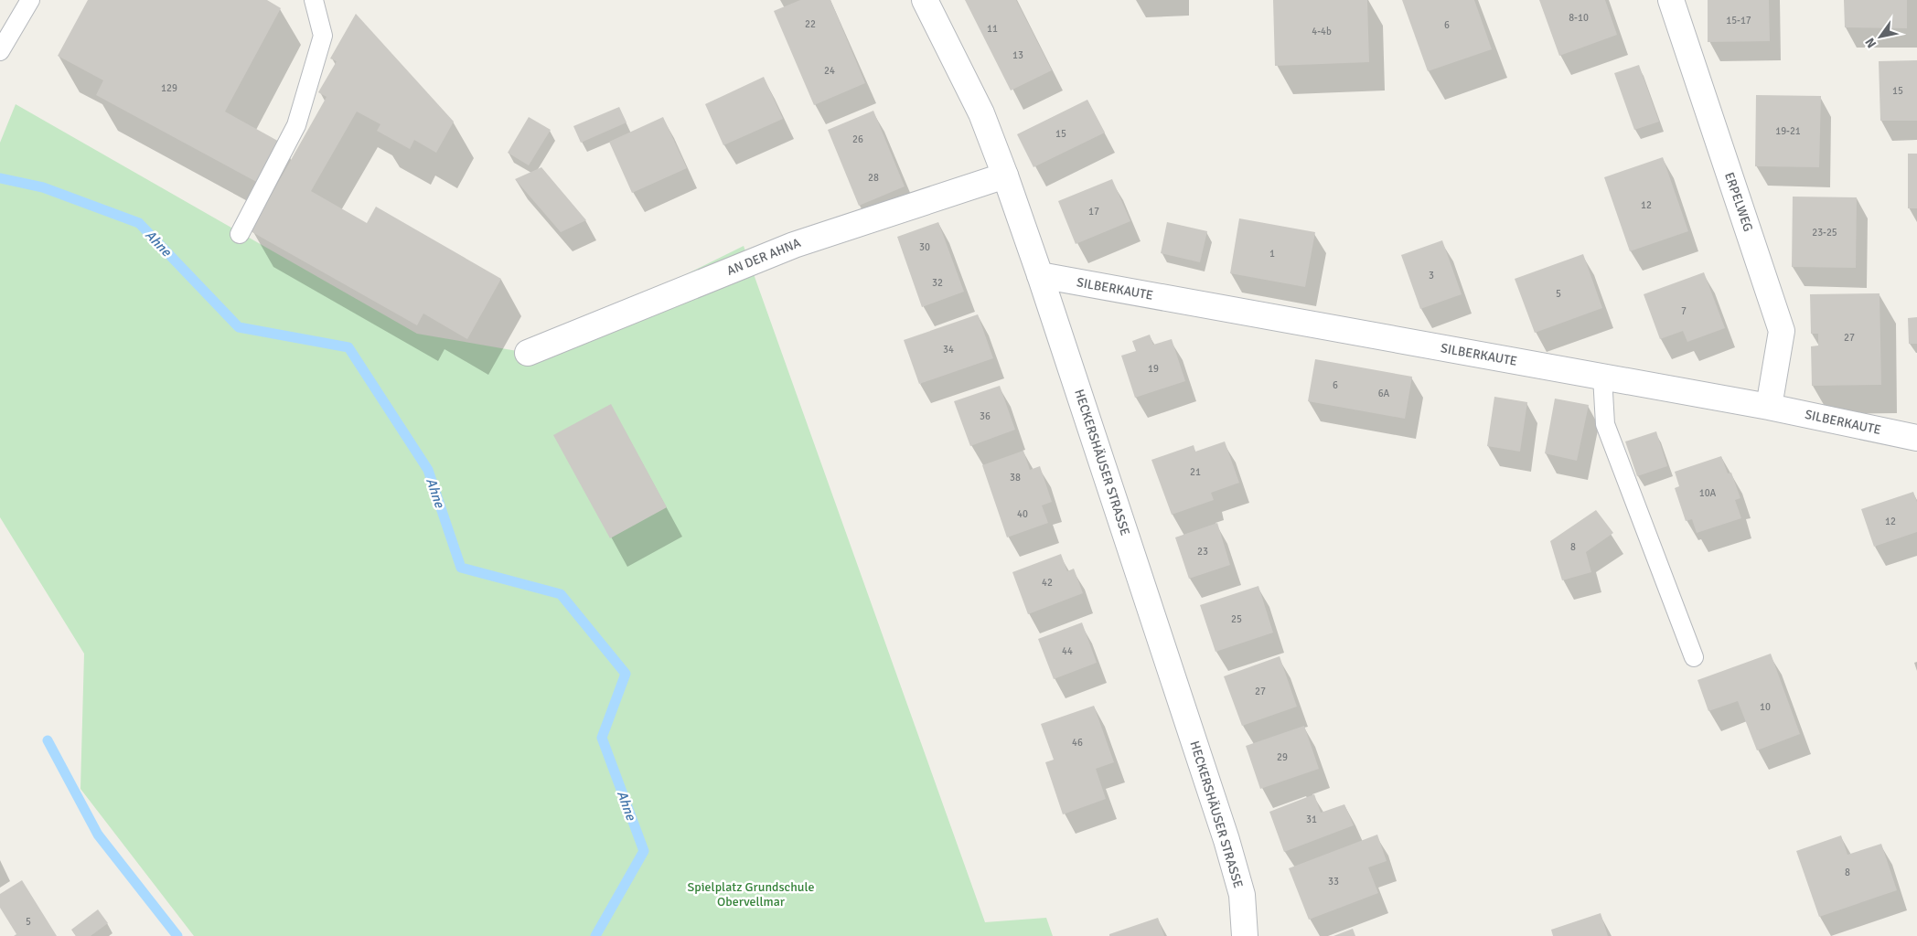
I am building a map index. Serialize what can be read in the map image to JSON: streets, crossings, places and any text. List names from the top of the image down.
{
  "streets": {
    "street": [
      "ERPELWEG",
      "AN DER AHNA",
      "SILBERKAUTE",
      "HECKERSHÄUSER STRASSE"
    ]
  },
  "crossings": [
    ["ERPELWEG", "SILBERKAUTE"],
    ["AN DER AHNA", "HECKERSHÄUSER STRASSE"],
    ["SILBERKAUTE", "HECKERSHÄUSER STRASSE"]
  ],
  "water": ["Ahne"],
  "parks": ["Spielplatz Grundschule Obervellmar"],
  "house_numbers": [
    "8-10",
    "15-17",
    "22",
    "6",
    "11",
    "4-4b",
    "13",
    "24",
    "129",
    "15",
    "19-21",
    "15",
    "26",
    "28",
    "12",
    "17",
    "23-25",
    "30",
    "1",
    "3",
    "32",
    "5",
    "7",
    "27",
    "34",
    "19",
    "6",
    "6A",
    "36",
    "21",
    "38",
    "10A",
    "40",
    "12",
    "8",
    "23",
    "42",
    "25",
    "44",
    "27",
    "10",
    "46",
    "29",
    "31",
    "8",
    "33",
    "5"
  ],
  "north": "bottom left"
}
